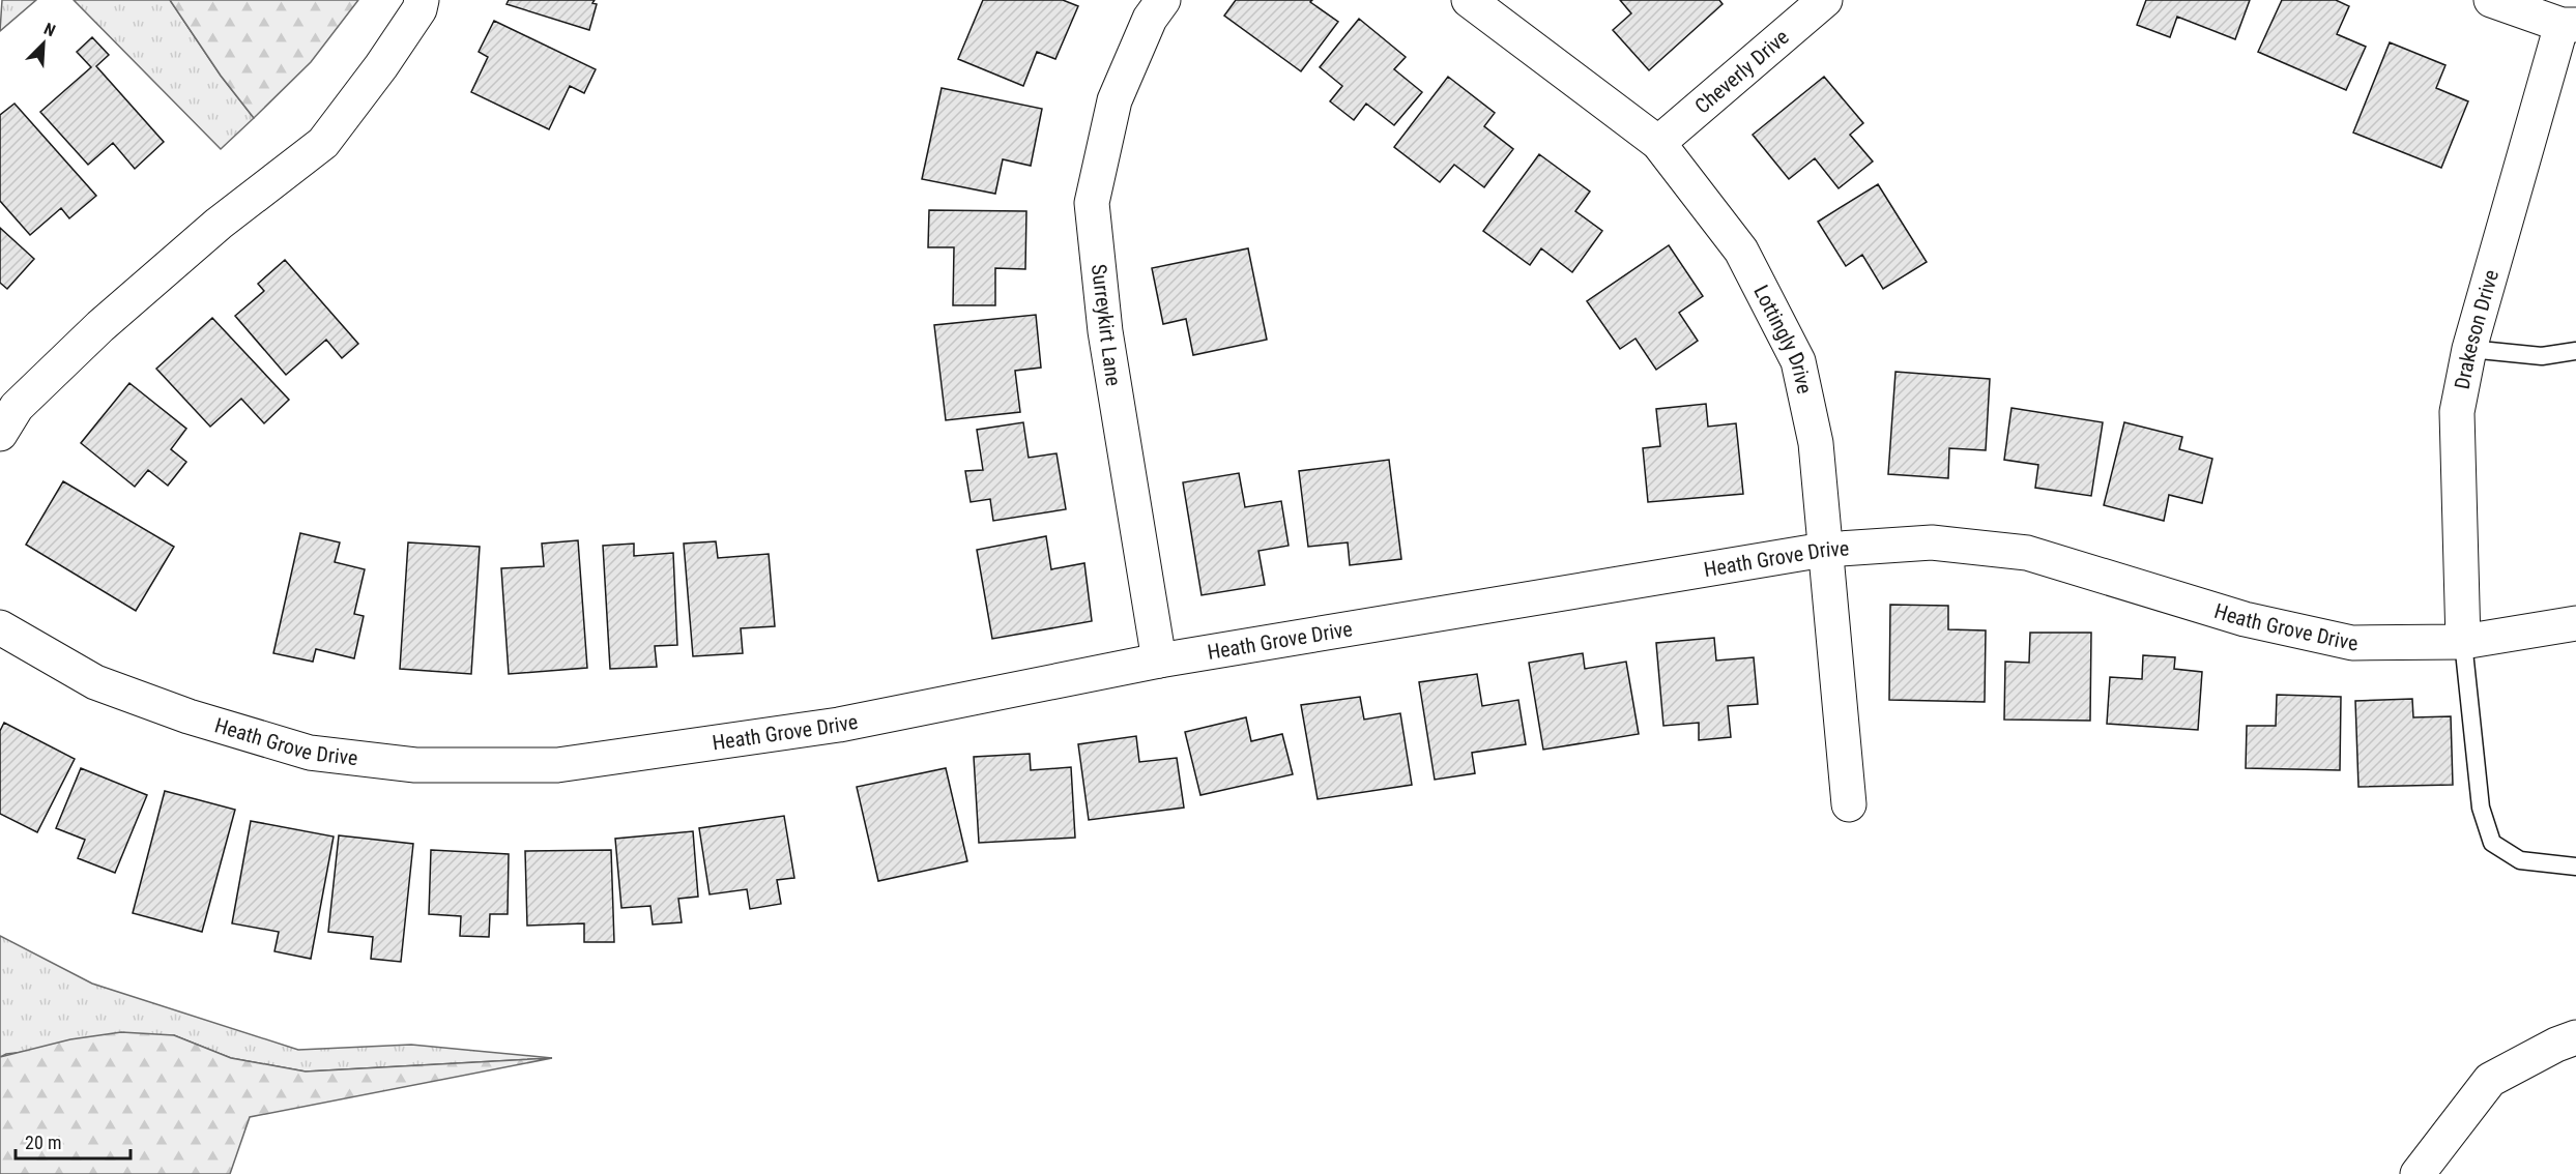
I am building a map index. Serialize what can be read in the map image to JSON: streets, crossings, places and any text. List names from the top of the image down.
{
  "streets": {
    "street": [
      "Cheverly Drive",
      "Surreykirt Lane",
      "Drakeson Drive",
      "Lottingly Drive",
      "Heath Grove Drive"
    ]
  },
  "crossings": [
    ["Cheverly Drive", "Lottingly Drive"],
    ["Surreykirt Lane", "Heath Grove Drive"],
    ["Drakeson Drive", "Heath Grove Drive"],
    ["Lottingly Drive", "Heath Grove Drive"]
  ],
  "scale_bar": "20 m",
  "north": "top right"
}
